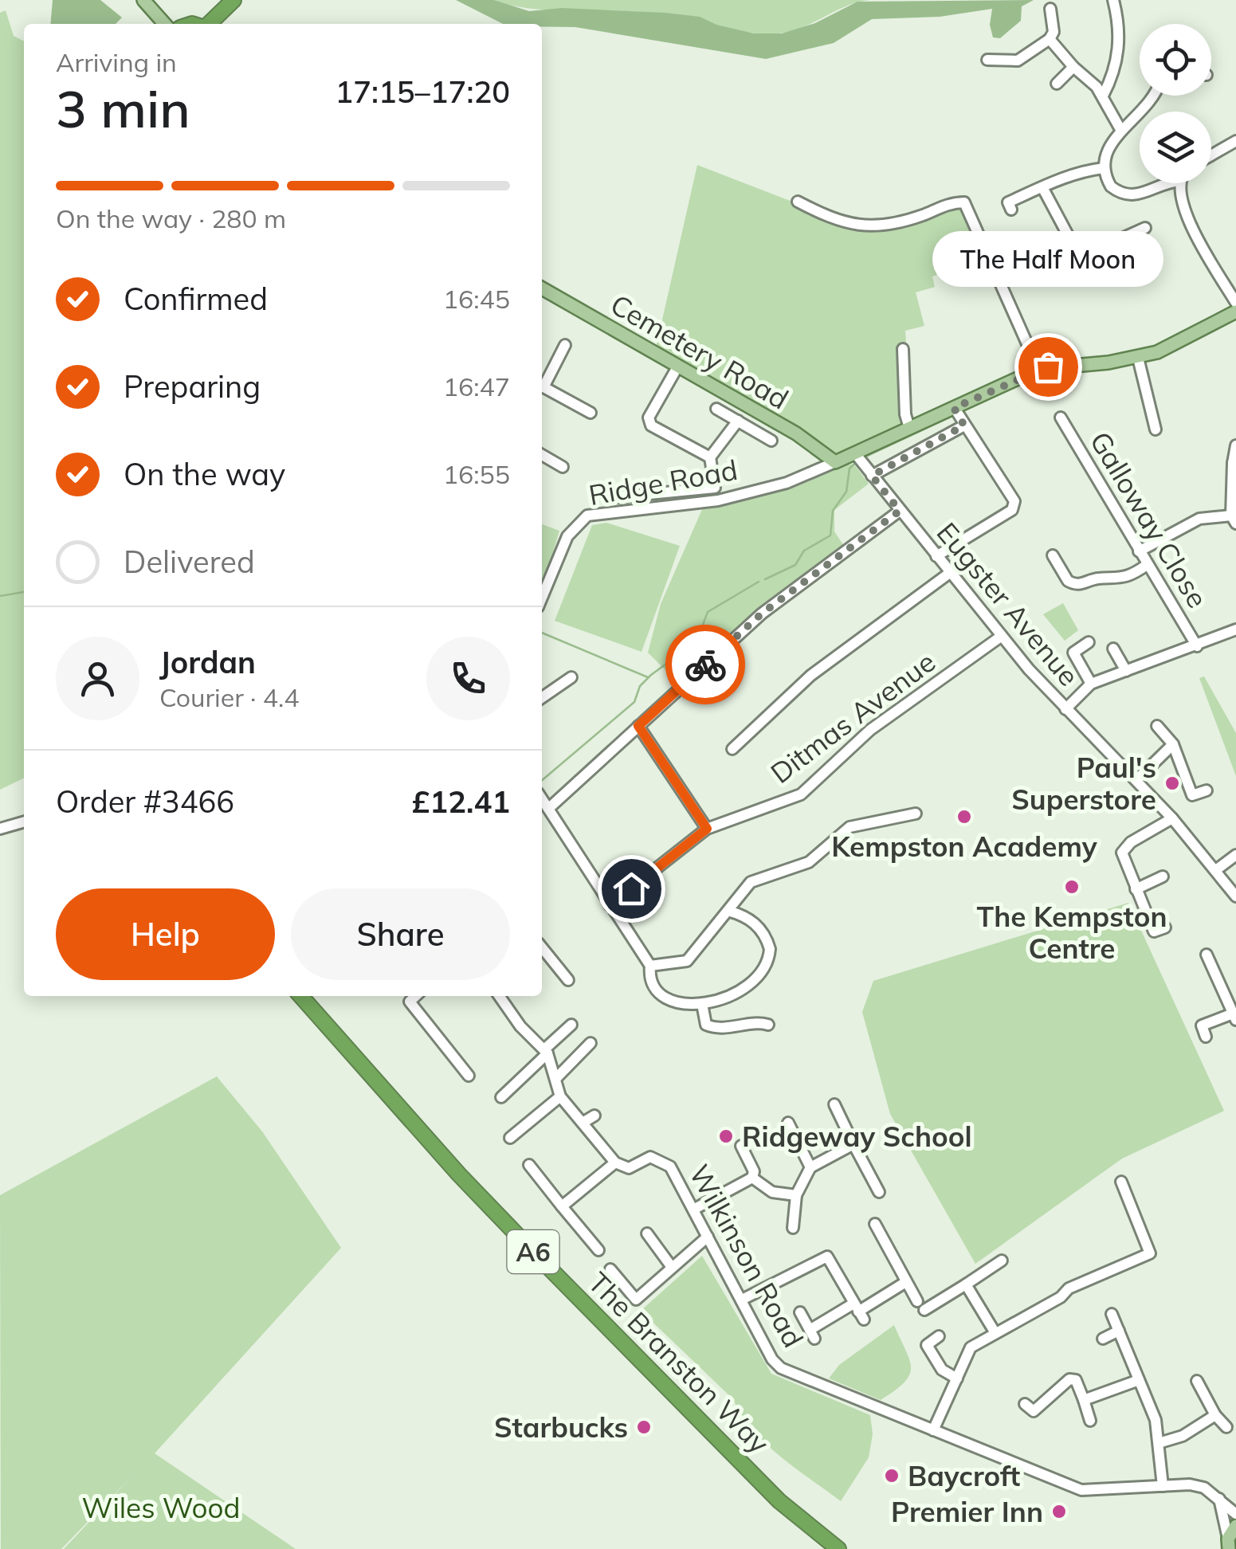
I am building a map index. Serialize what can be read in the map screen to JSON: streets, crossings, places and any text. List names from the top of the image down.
{
  "streets": {
    "highway": ["A6", "The Branston Way"],
    "main road": ["Cemetery Road"],
    "street": [
      "Ridge Road",
      "Galloway Close",
      "Eugster Avenue",
      "Ditmas Avenue",
      "Wilkinson Road"
    ]
  },
  "crossings": [
    ["Cemetery Road", "Ridge Road"],
    ["Cemetery Road", "Eugster Avenue"],
    ["Ridge Road", "Eugster Avenue"],
    ["Eugster Avenue", "Ditmas Avenue"]
  ],
  "parks": ["Wiles Wood"],
  "places": [
    "The Half Moon",
    "Paul's Superstore",
    "Kempston Academy",
    "The Kempston Centre",
    "Ridgeway School",
    "Starbucks",
    "Baycroft",
    "Premier Inn"
  ],
  "page": {
    "heading": ["3 min", "Arriving in", "17:15–17:20"],
    "panel": [
      "Jordan",
      "Courier · 4.4",
      "Order #3466",
      "£12.41"
    ],
    "bar": "On the way · 280 m",
    "bubble": "The Half Moon",
    "list": [
      ["Confirmed", "16:45"],
      ["Preparing", "16:47"],
      ["On the way", "16:55"],
      "Delivered"
    ],
    "buttons": ["Help", "Share"]
  }
}
